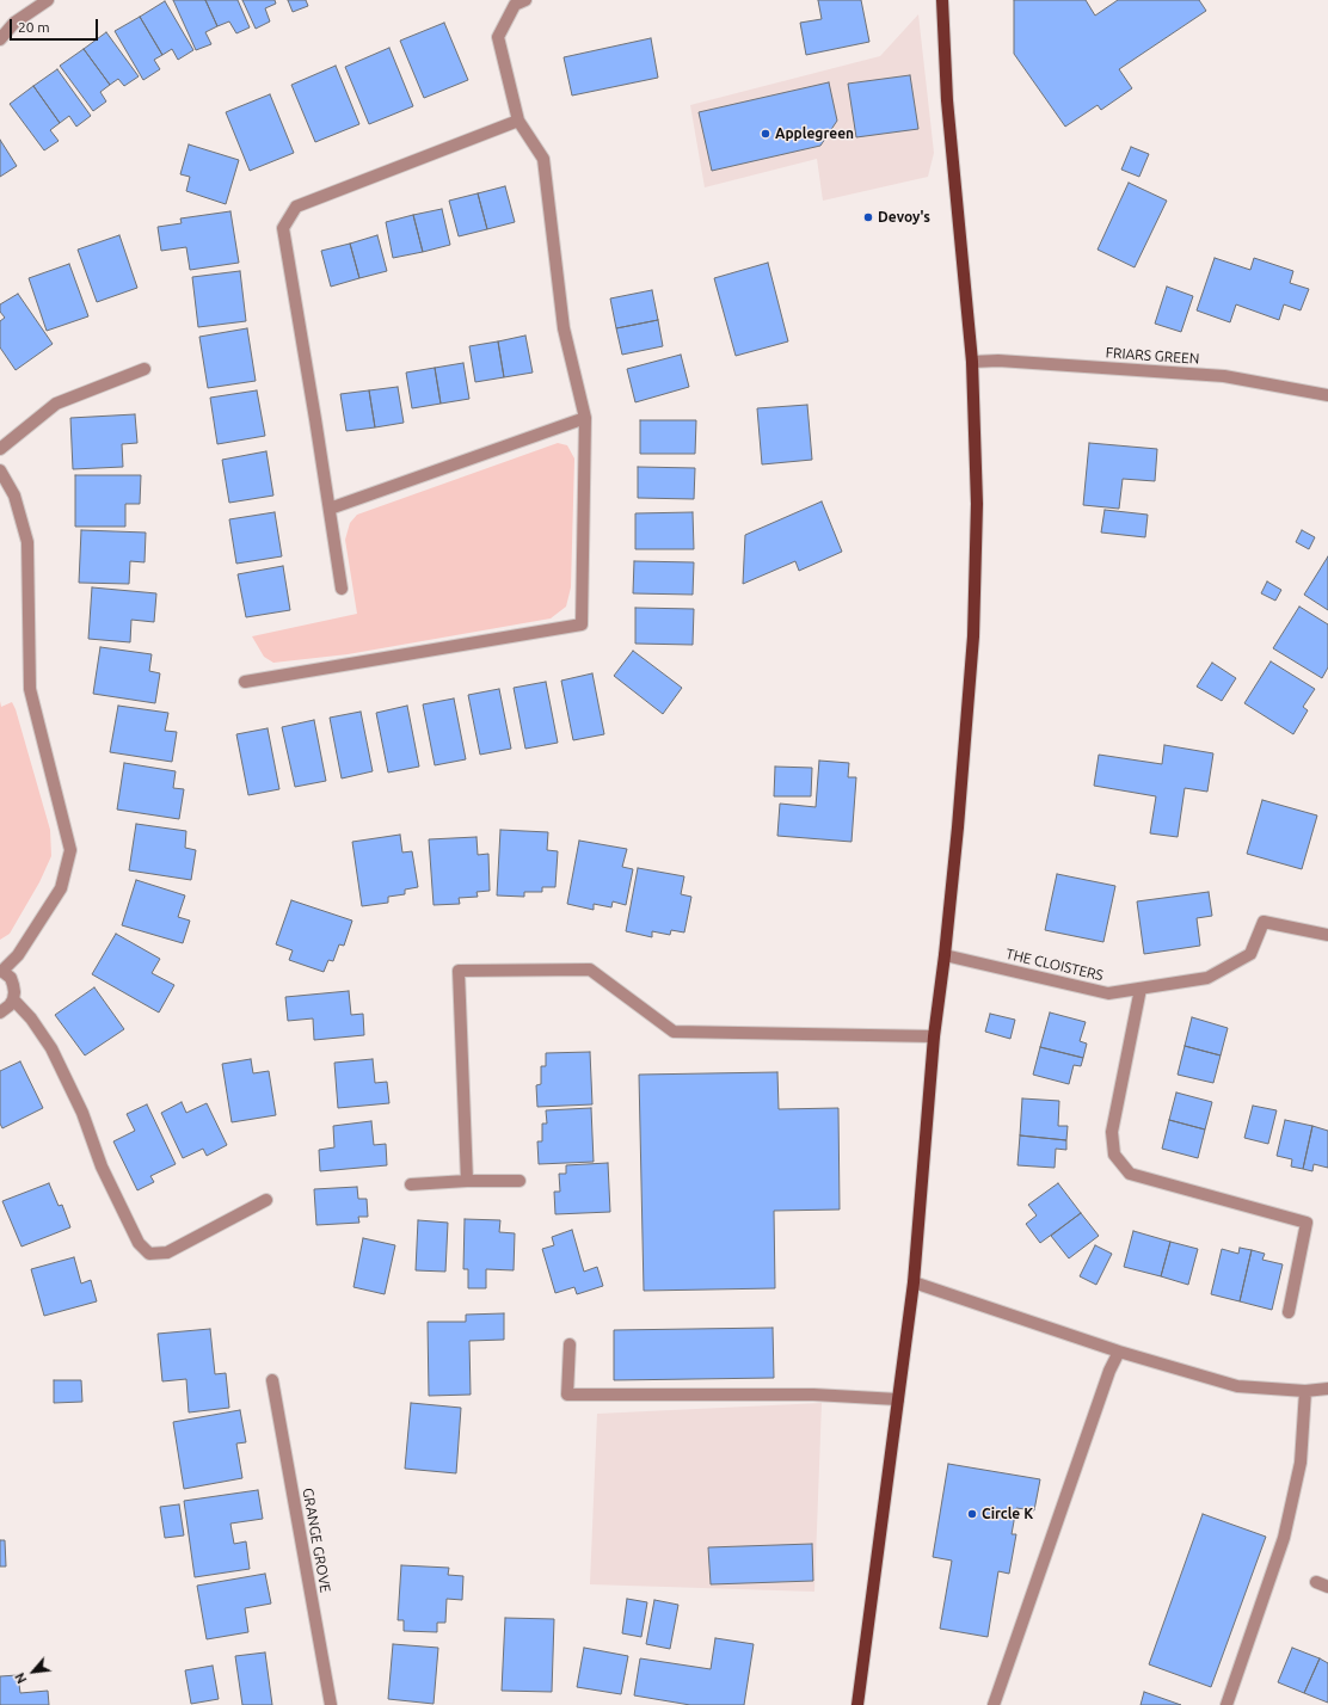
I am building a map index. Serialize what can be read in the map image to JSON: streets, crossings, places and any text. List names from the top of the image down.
{
  "streets": {
    "street": ["FRIARS GREEN", "THE CLOISTERS", "GRANGE GROVE"]
  },
  "places": ["Applegreen", "Devoy's", "Circle K"],
  "scale_bar": "20 m",
  "north": "bottom left"
}
